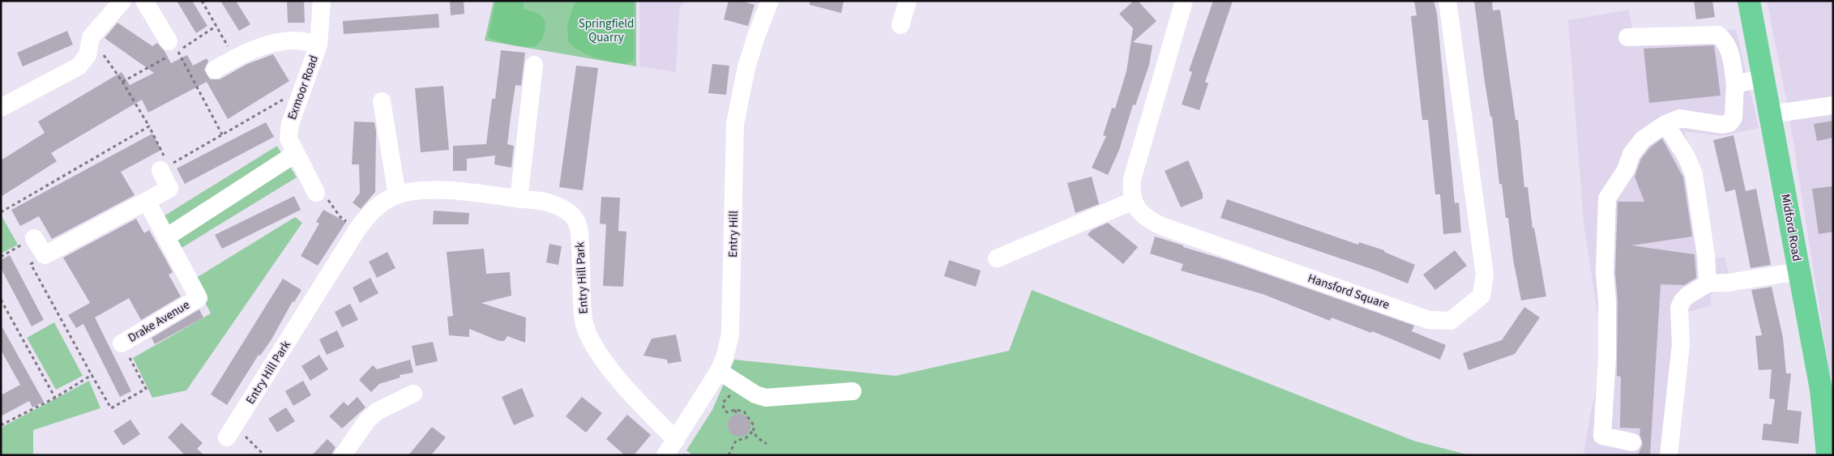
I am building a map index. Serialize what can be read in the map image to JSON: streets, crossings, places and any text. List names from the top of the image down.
{
  "streets": {
    "main road": ["Midford Road"],
    "street": [
      "Exmoor Road",
      "Entry Hill",
      "Entry Hill Park",
      "Hansford Square",
      "Drake Avenue"
    ]
  },
  "crossings": [
    ["Entry Hill", "Entry Hill Park"]
  ],
  "parks": ["Springfield Quarry"]
}
